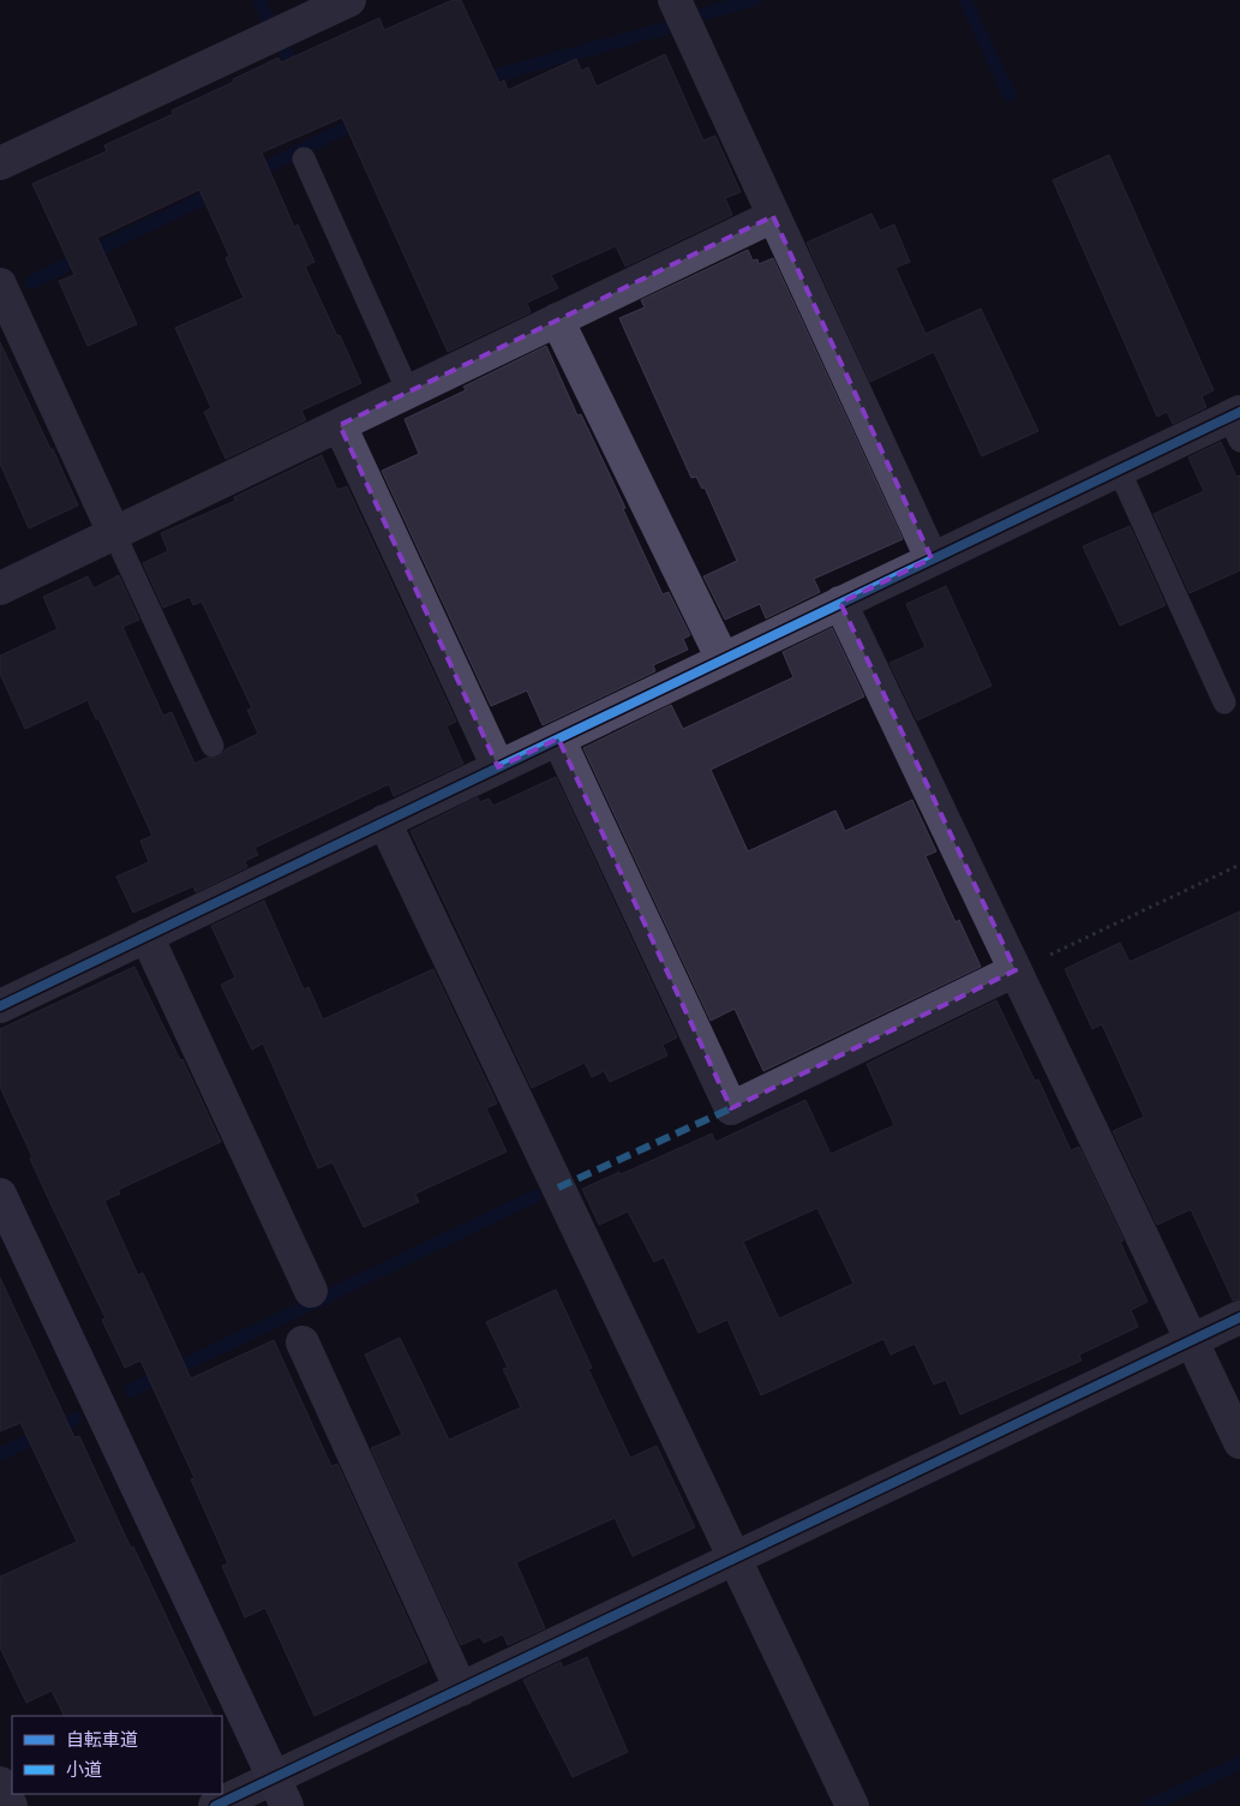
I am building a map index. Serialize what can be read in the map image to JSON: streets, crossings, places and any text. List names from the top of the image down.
{
  "legend": ["自転車道", "小道"]
}
